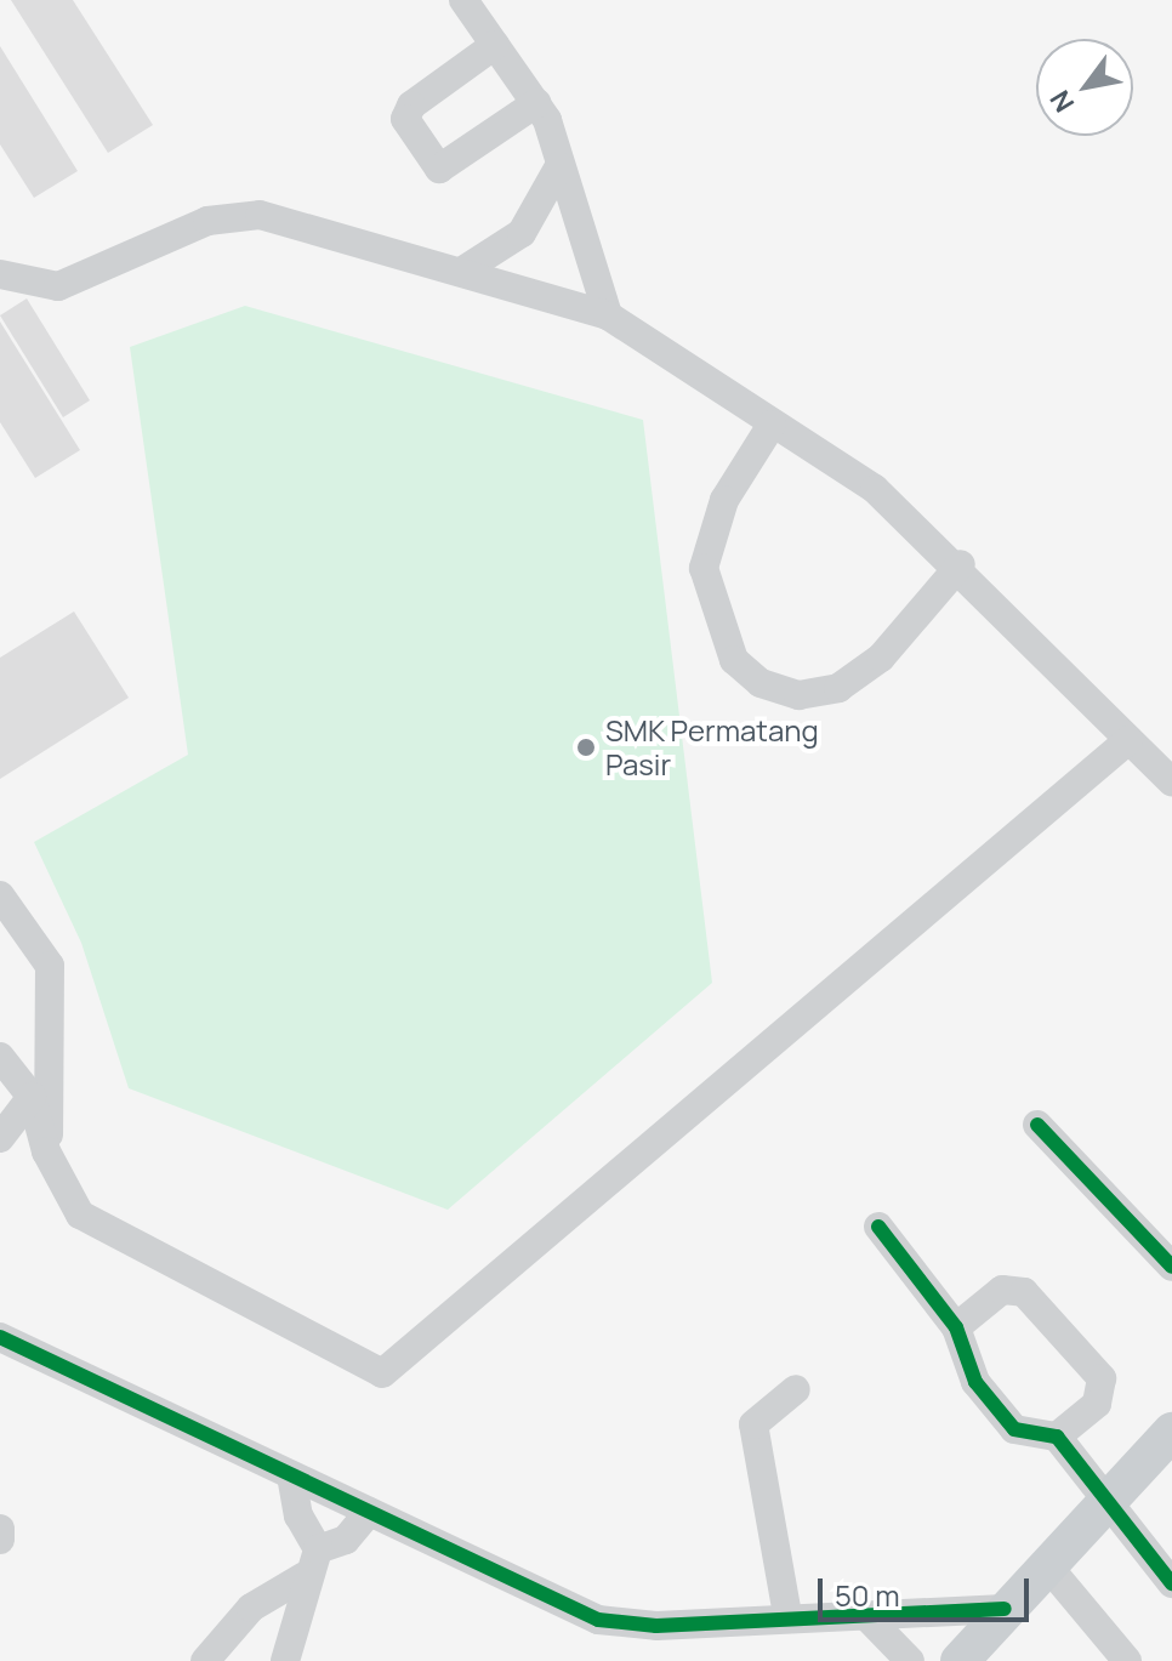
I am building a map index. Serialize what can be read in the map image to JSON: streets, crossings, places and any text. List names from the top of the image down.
{
  "places": ["SMK Permatang Pasir"],
  "scale_bar": "50 m",
  "north": "bottom left"
}
